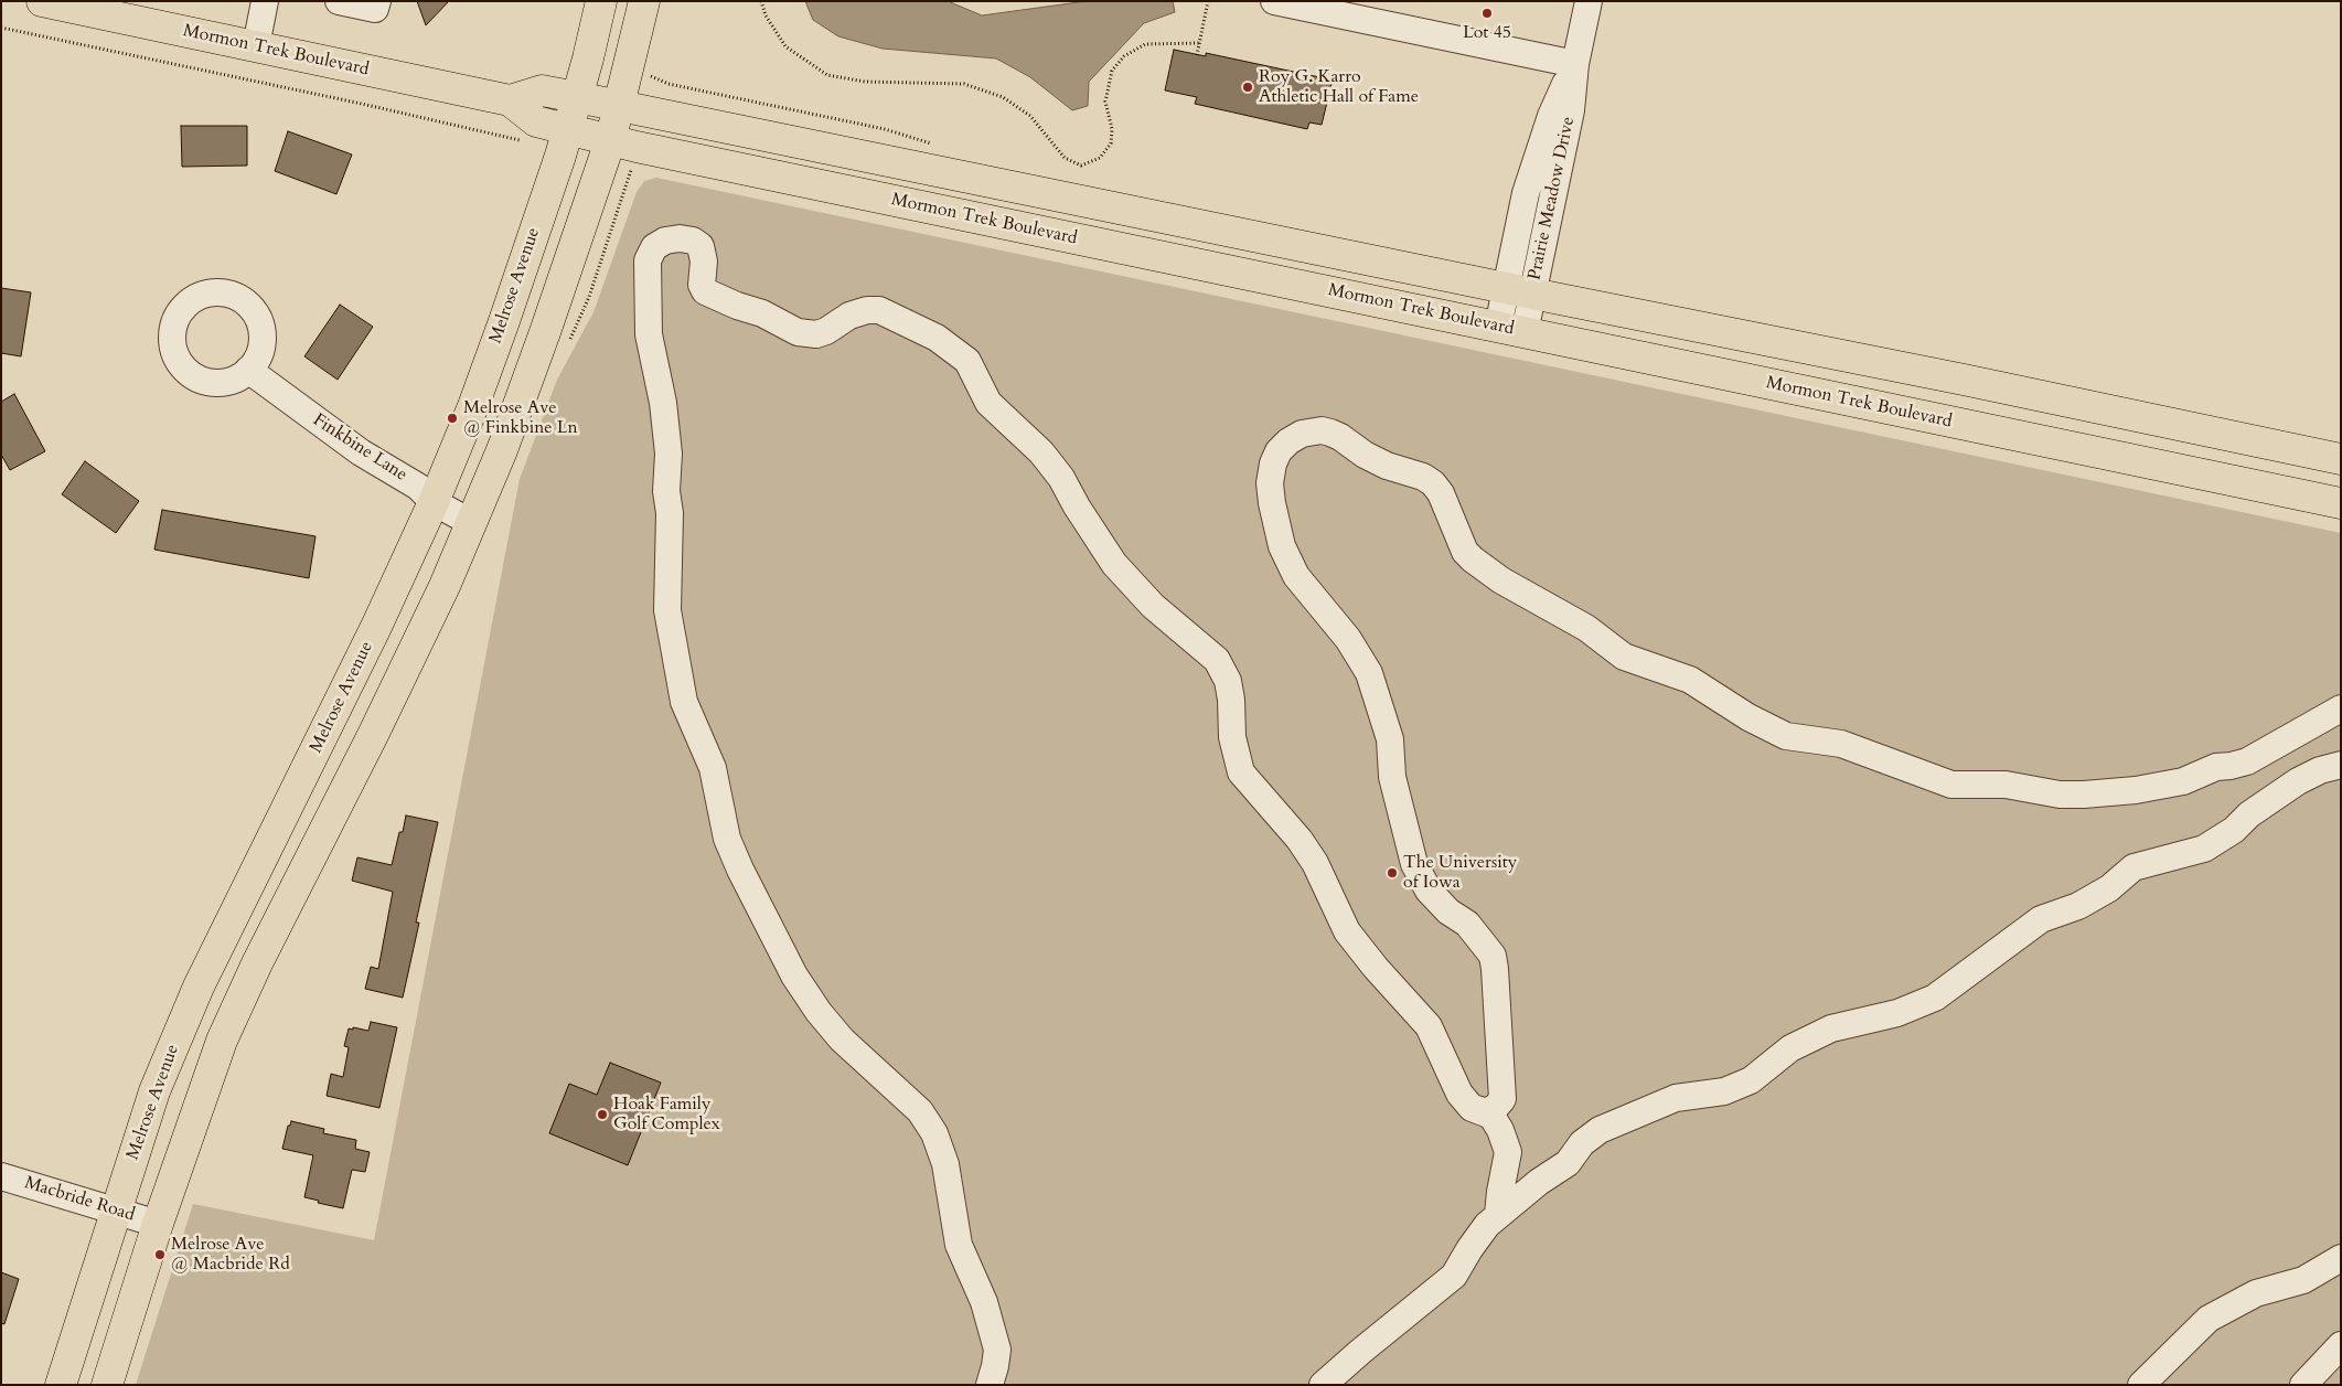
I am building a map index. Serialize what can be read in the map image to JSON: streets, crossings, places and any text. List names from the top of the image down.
{
  "streets": {
    "main road": ["Mormon Trek Boulevard", "Melrose Avenue"],
    "street": ["Prairie Meadow Drive", "Finkbine Lane", "Macbride Road"]
  },
  "crossings": [
    ["Mormon Trek Boulevard", "Prairie Meadow Drive"],
    ["Mormon Trek Boulevard", "Melrose Avenue"],
    ["Melrose Avenue", "Finkbine Lane"],
    ["Melrose Avenue", "Macbride Road"]
  ],
  "places": [
    "Lot 45",
    "Roy G. Karro Athletic Hall of Fame",
    "Melrose Ave @ Finkbine Ln",
    "The University of Iowa",
    "Hoak Family Golf Complex",
    "Melrose Ave @ Macbride Rd"
  ]
}
